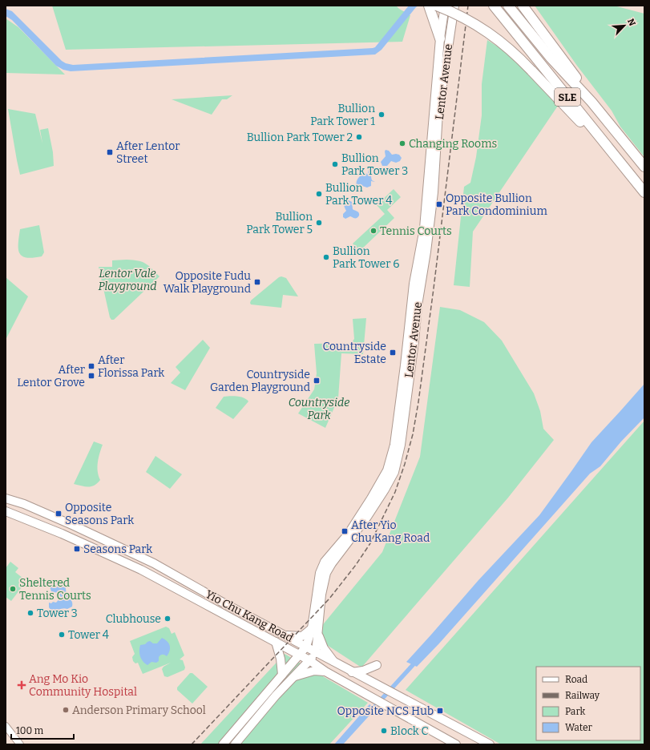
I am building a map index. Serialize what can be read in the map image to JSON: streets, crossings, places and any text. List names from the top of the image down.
{
  "streets": {
    "highway": ["SLE"],
    "main road": ["Lentor Avenue", "Yio Chu Kang Road"]
  },
  "crossings": [
    ["Lentor Avenue", "Yio Chu Kang Road"]
  ],
  "parks": ["Lentor Vale Playground", "Countryside Park"],
  "places": {
    "other": [
      "Bullion Park Tower 1",
      "Bullion Park Tower 2",
      "Changing Rooms",
      "Bullion Park Tower 3",
      "Bullion Park Tower 4",
      "Bullion Park Tower 5",
      "Tennis Courts",
      "Bullion Park Tower 6",
      "Sheltered Tennis Courts",
      "Tower 3",
      "Clubhouse",
      "Tower 4",
      "Anderson Primary School",
      "Block C"
    ],
    "transit": [
      "After Lentor Street",
      "Opposite Bullion Park Condominium",
      "Opposite Fudu Walk Playground",
      "Countryside Estate",
      "After Florissa Park",
      "After Lentor Grove",
      "Countryside Garden Playground",
      "Opposite Seasons Park",
      "After Yio Chu Kang Road",
      "Seasons Park",
      "Opposite NCS Hub"
    ],
    "health": ["Ang Mo Kio Community Hospital"]
  },
  "legend": [
    "Road",
    "Railway",
    "Park",
    "Water"
  ],
  "scale_bar": "100 m",
  "north": "top right"
}
